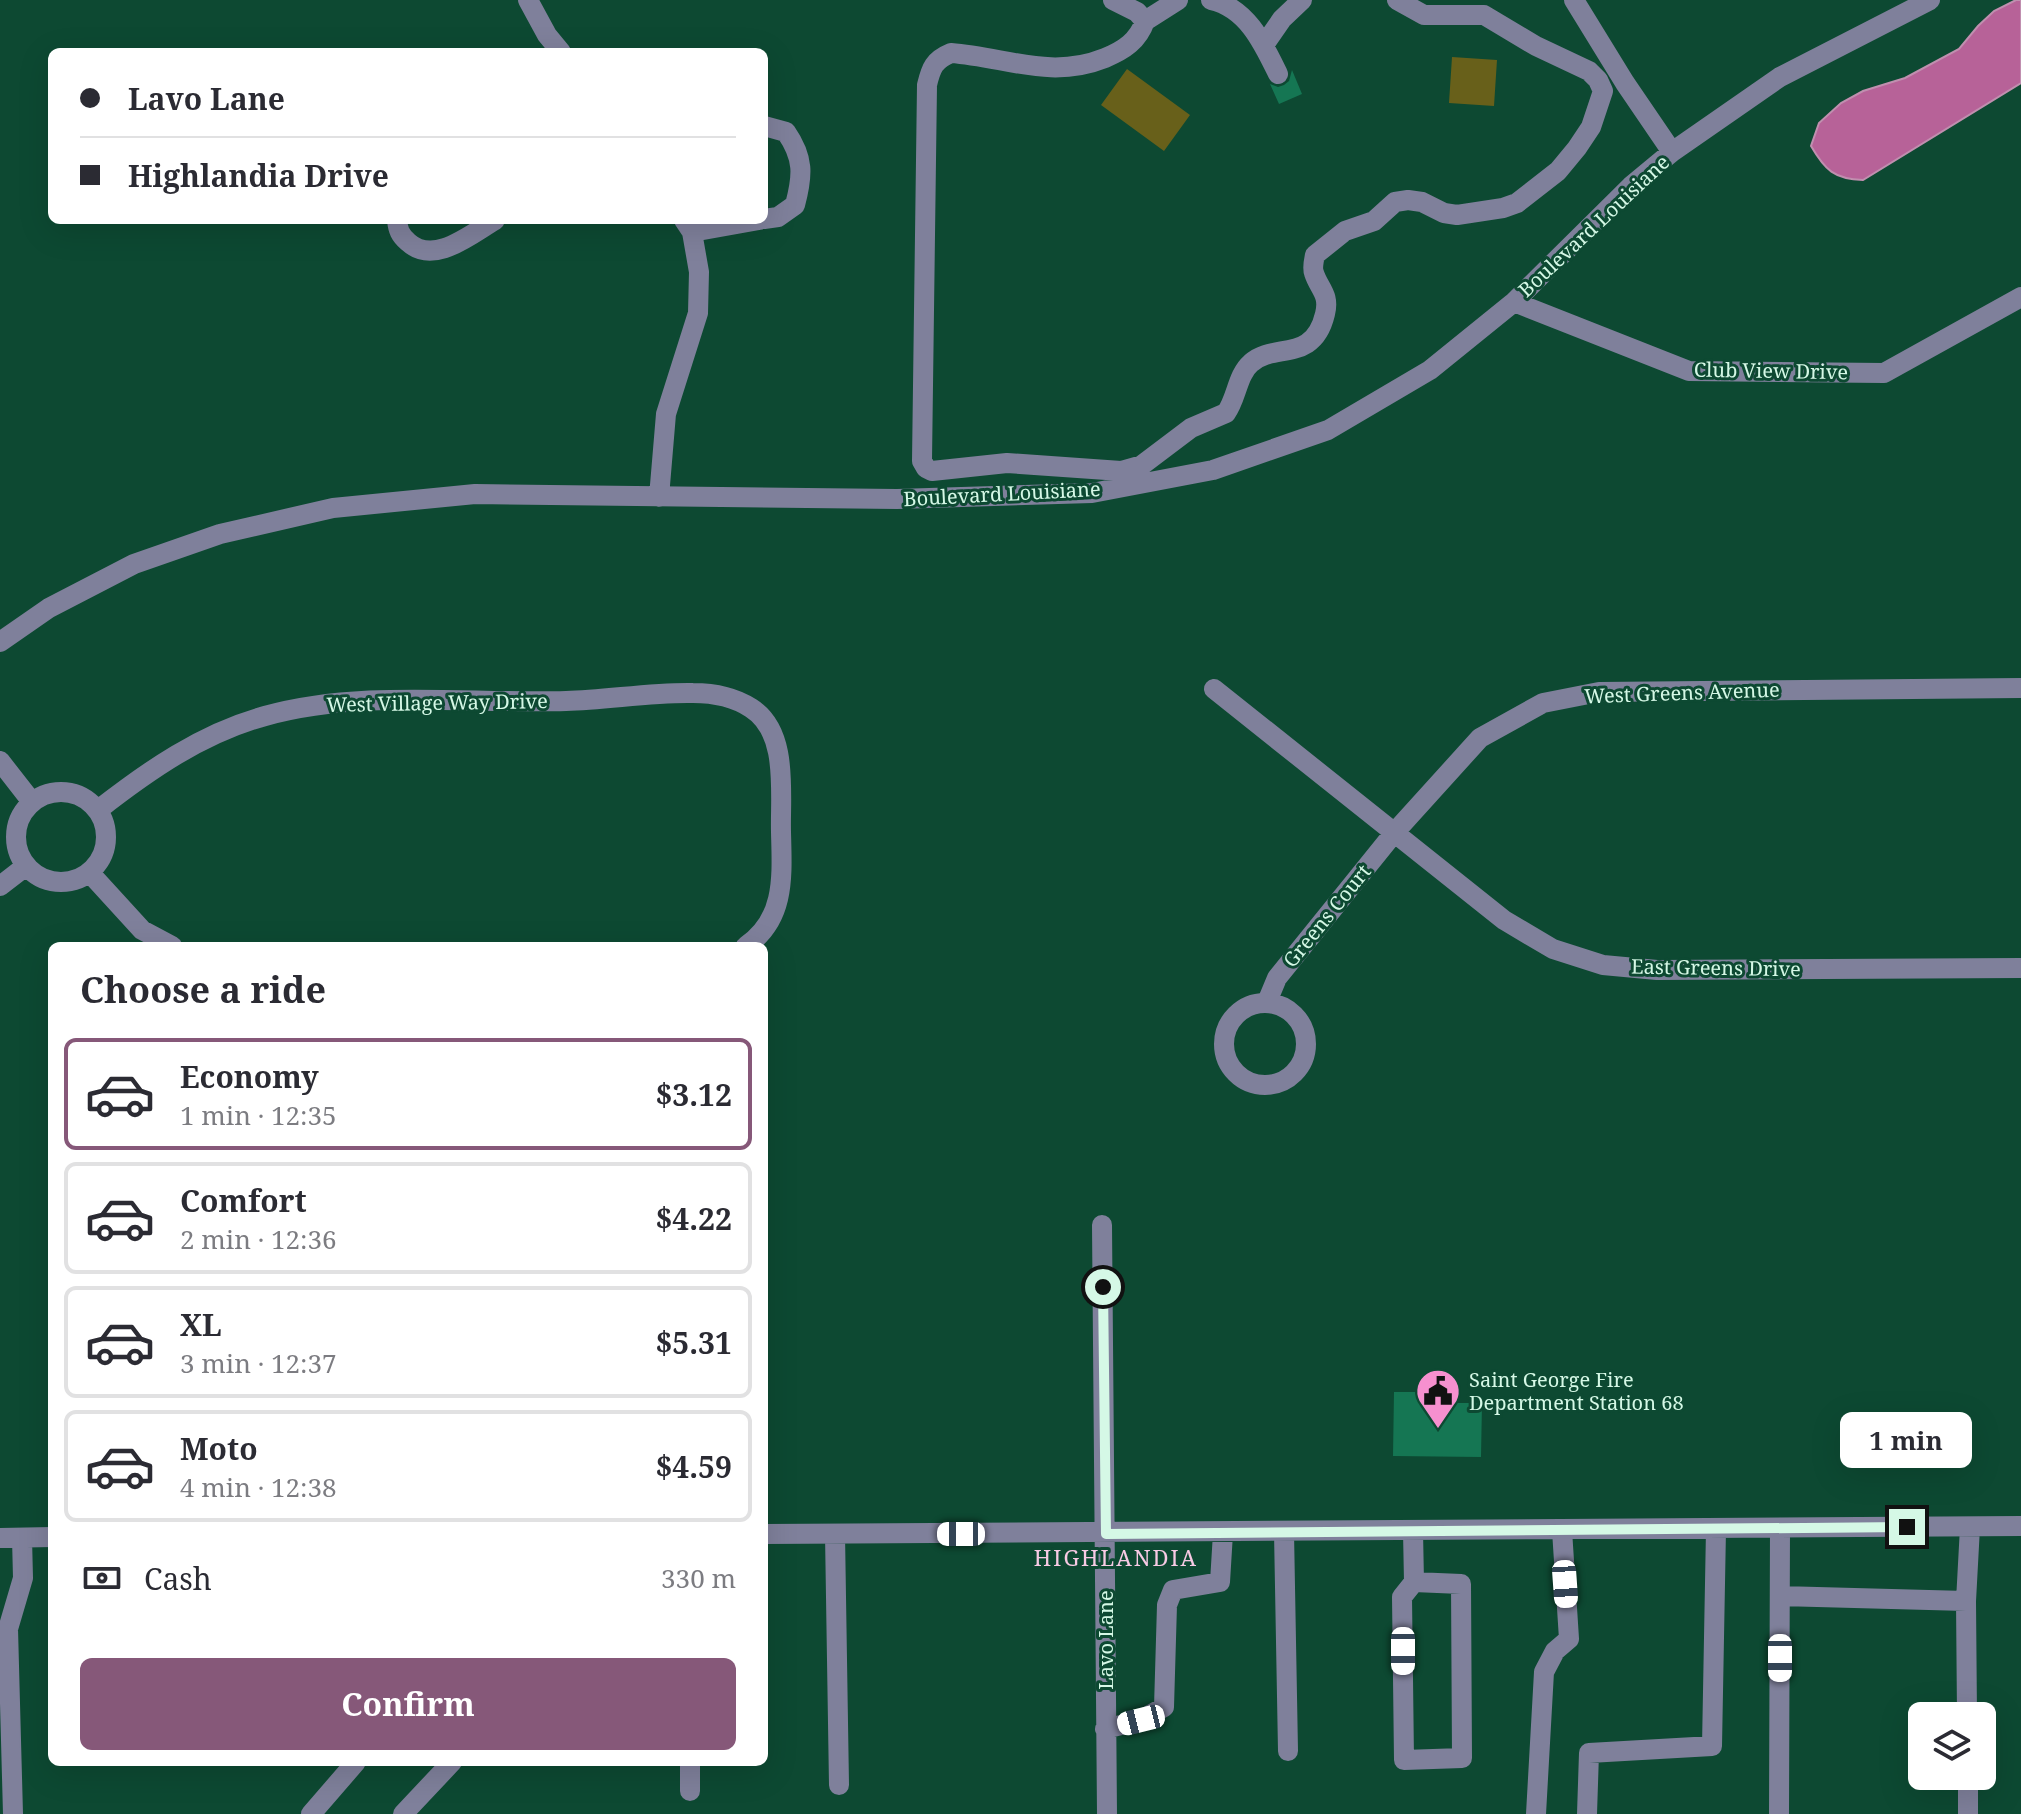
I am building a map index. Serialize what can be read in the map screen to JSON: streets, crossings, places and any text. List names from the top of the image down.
{
  "streets": {
    "street": [
      "Boulevard Louisiane",
      "Club View Drive",
      "West Greens Avenue",
      "West Village Way Drive",
      "Greens Court",
      "East Greens Drive",
      "Lavo Lane"
    ]
  },
  "crossings": [
    ["Boulevard Louisiane", "Club View Drive"],
    ["West Greens Avenue", "Greens Court"],
    ["West Greens Avenue", "East Greens Drive"],
    ["Greens Court", "East Greens Drive"]
  ],
  "districts": ["HIGHLANDIA"],
  "places": {
    "public building": ["Saint George Fire Department Station 68"]
  },
  "page": {
    "banner": ["Lavo Lane", "Highlandia Drive"],
    "heading": "Choose a ride",
    "list": [
      {
        "name": "Economy",
        "note": "1 min · 12:35",
        "value": "$3.12"
      },
      {
        "name": "Comfort",
        "note": "2 min · 12:36",
        "value": "$4.22"
      },
      {
        "name": "XL",
        "note": "3 min · 12:37",
        "value": "$5.31"
      },
      {
        "name": "Moto",
        "note": "4 min · 12:38",
        "value": "$4.59"
      }
    ],
    "bubble": "1 min",
    "pay": ["Cash", "330 m"],
    "buttons": "Confirm"
  }
}
